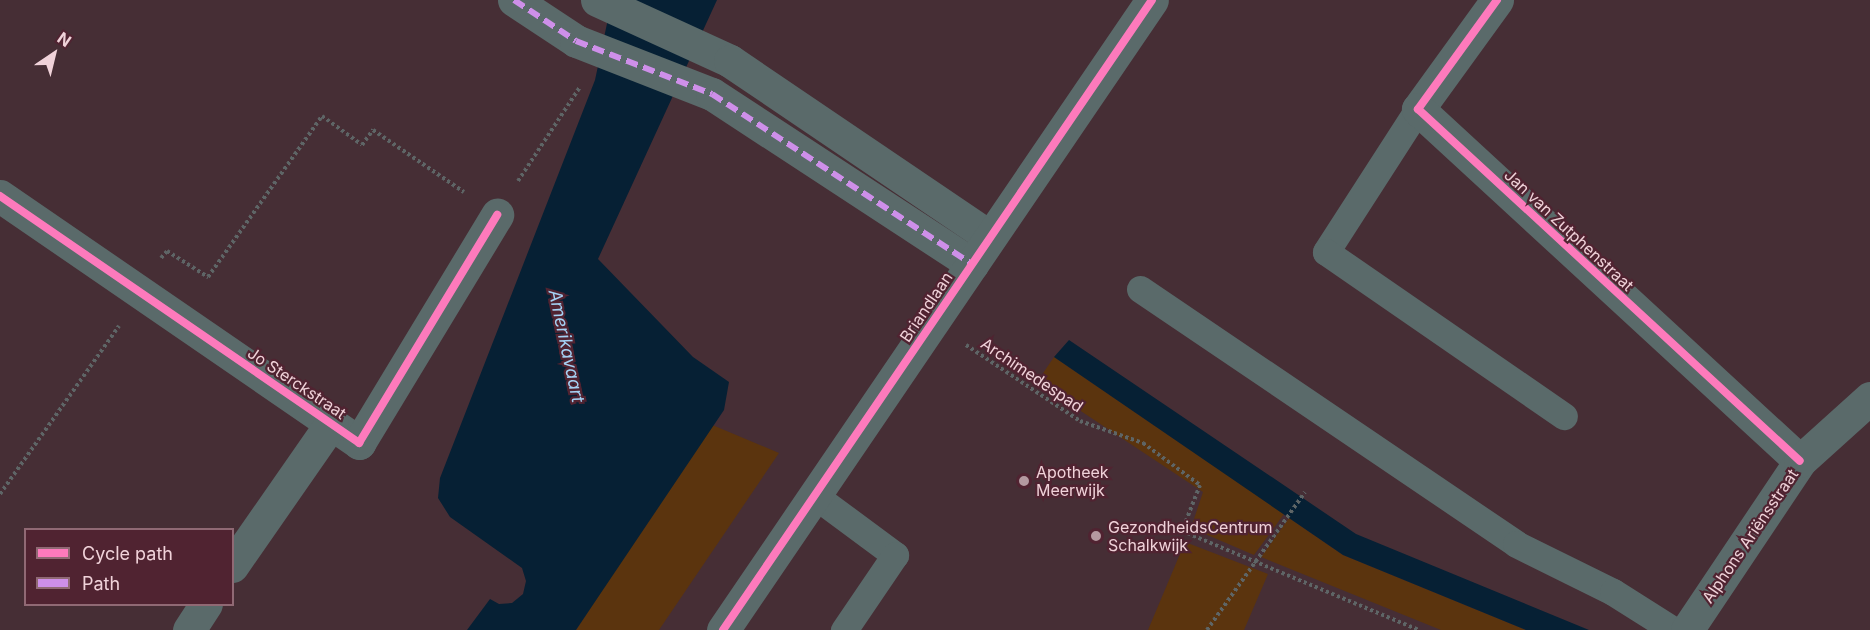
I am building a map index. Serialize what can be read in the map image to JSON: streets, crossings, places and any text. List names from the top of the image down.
{
  "streets": {
    "street": [
      "Jan van Zutphenstraat",
      "Briandlaan",
      "Jo Sterckstraat",
      "Alphons Ariënsstraat"
    ],
    "path": ["Archimedespad"]
  },
  "crossings": [
    ["Jan van Zutphenstraat", "Alphons Ariënsstraat"],
    ["Briandlaan", "Archimedespad"]
  ],
  "water": ["Amerikavaart"],
  "places": ["Apotheek Meerwijk", "GezondheidsCentrum Schalkwijk"],
  "legend": ["Cycle path", "Path"],
  "north": "top right"
}
